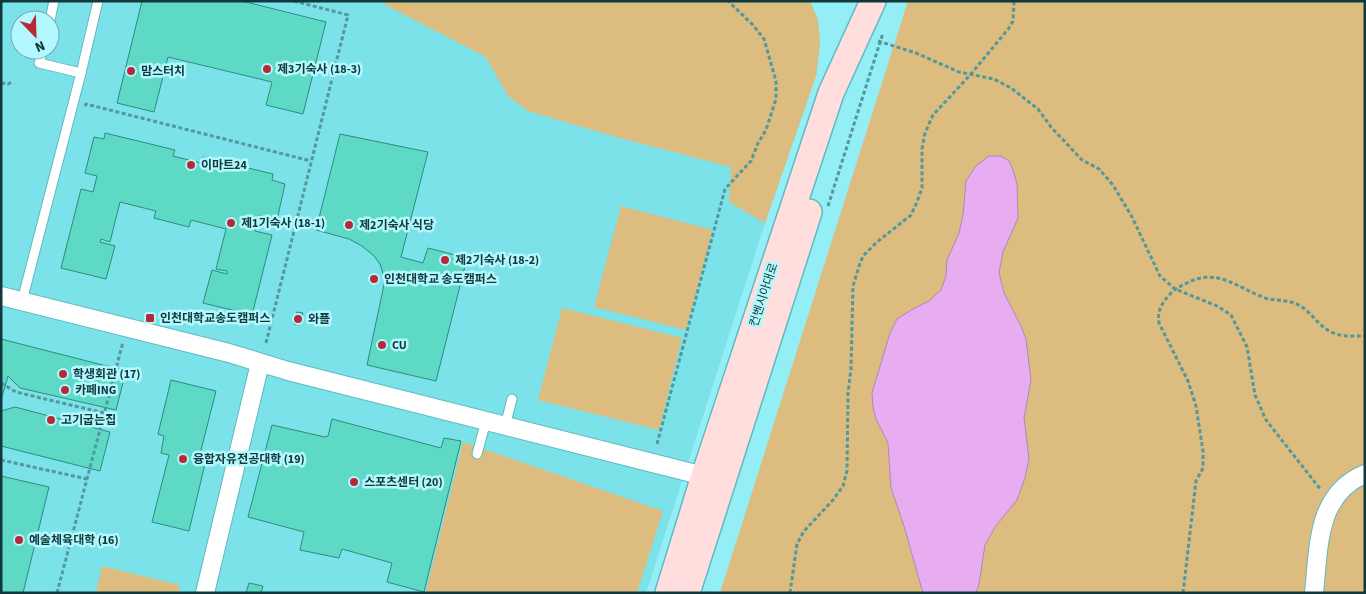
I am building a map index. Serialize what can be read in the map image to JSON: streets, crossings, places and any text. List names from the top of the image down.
{
  "streets": {
    "main road": ["컨벤시아대로"]
  },
  "places": {
    "other": [
      "제3기숙사 (18-3)",
      "맘스터치",
      "이마트24",
      "제1기숙사 (18-1)",
      "제2기숙사 식당",
      "제2기숙사 (18-2)",
      "인천대학교 송도캠퍼스",
      "와플",
      "CU",
      "학생회관 (17)",
      "카페ING",
      "고기굽는집",
      "융합자유전공대학 (19)",
      "스포츠센터 (20)",
      "예술체육대학 (16)"
    ],
    "transit": ["인천대학교송도캠퍼스"]
  },
  "north": "bottom right"
}
